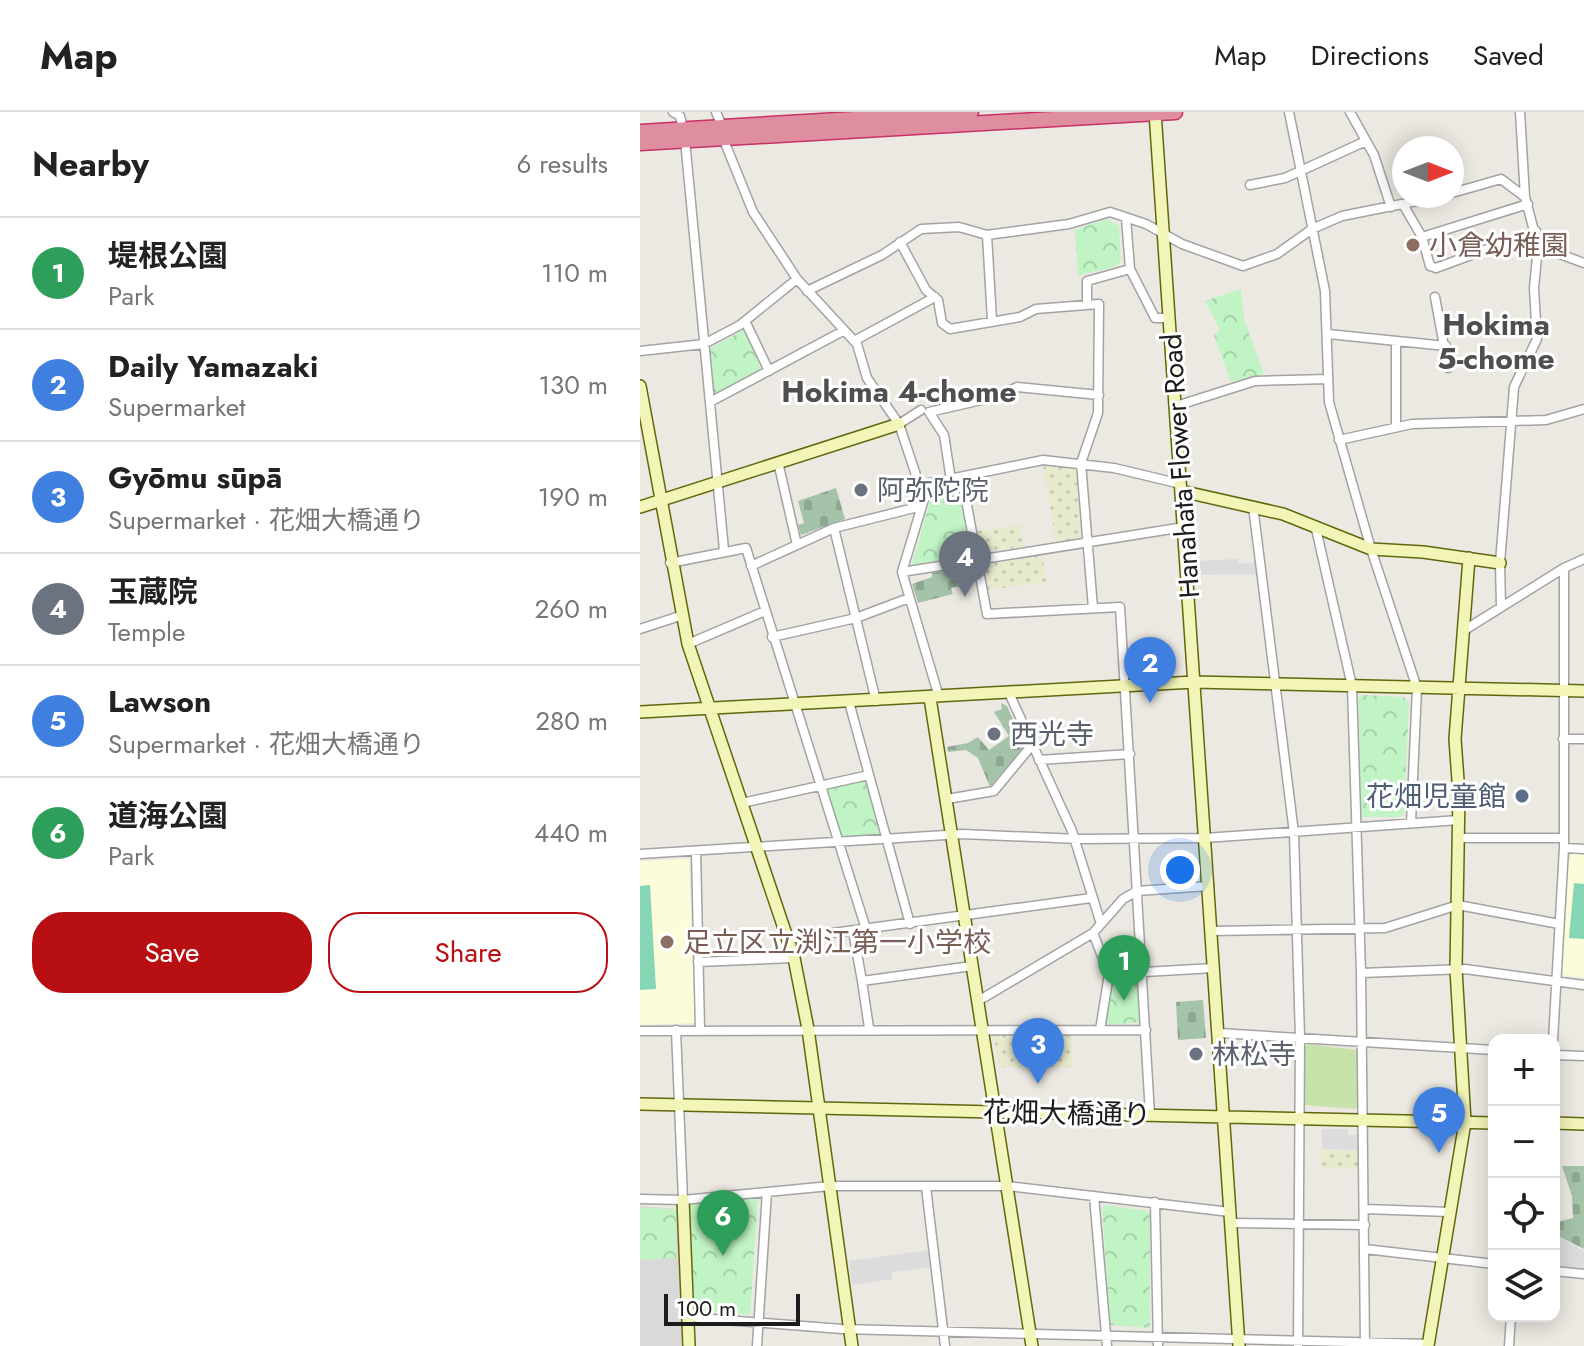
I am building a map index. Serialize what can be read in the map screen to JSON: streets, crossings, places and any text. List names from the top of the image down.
{
  "streets": {
    "street": ["Hanahata Flower Road", "花畑大橋通り"]
  },
  "crossings": [
    ["Hanahata Flower Road", "花畑大橋通り"]
  ],
  "districts": ["Hokima 5-chome", "Hokima 4-chome"],
  "places": [
    "小倉幼稚園",
    "阿弥陀院",
    "西光寺",
    "花畑児童館",
    "足立区立渕江第一小学校",
    "林松寺"
  ],
  "scale_bar": "100 m",
  "north": "right",
  "page": {
    "header": "Map",
    "nav": ["Map", "Directions", "Saved"],
    "heading": ["Nearby", "6 results"],
    "list": [
      {
        "mark": "1",
        "name": "堤根公園",
        "note": "Park",
        "value": "110 m"
      },
      {
        "mark": "2",
        "name": "Daily Yamazaki",
        "note": "Supermarket",
        "value": "130 m"
      },
      {
        "mark": "3",
        "name": "Gyōmu sūpā",
        "note": "Supermarket · 花畑大橋通り",
        "value": "190 m"
      },
      {
        "mark": "4",
        "name": "玉蔵院",
        "note": "Temple",
        "value": "260 m"
      },
      {
        "mark": "5",
        "name": "Lawson",
        "note": "Supermarket · 花畑大橋通り",
        "value": "280 m"
      },
      {
        "mark": "6",
        "name": "道海公園",
        "note": "Park",
        "value": "440 m"
      }
    ],
    "pins": [
      "4",
      "2",
      "1",
      "3",
      "5",
      "6"
    ],
    "buttons": ["Save", "Share"],
    "map_buttons": ["+", "−"],
    "scale": "100 m"
  }
}
